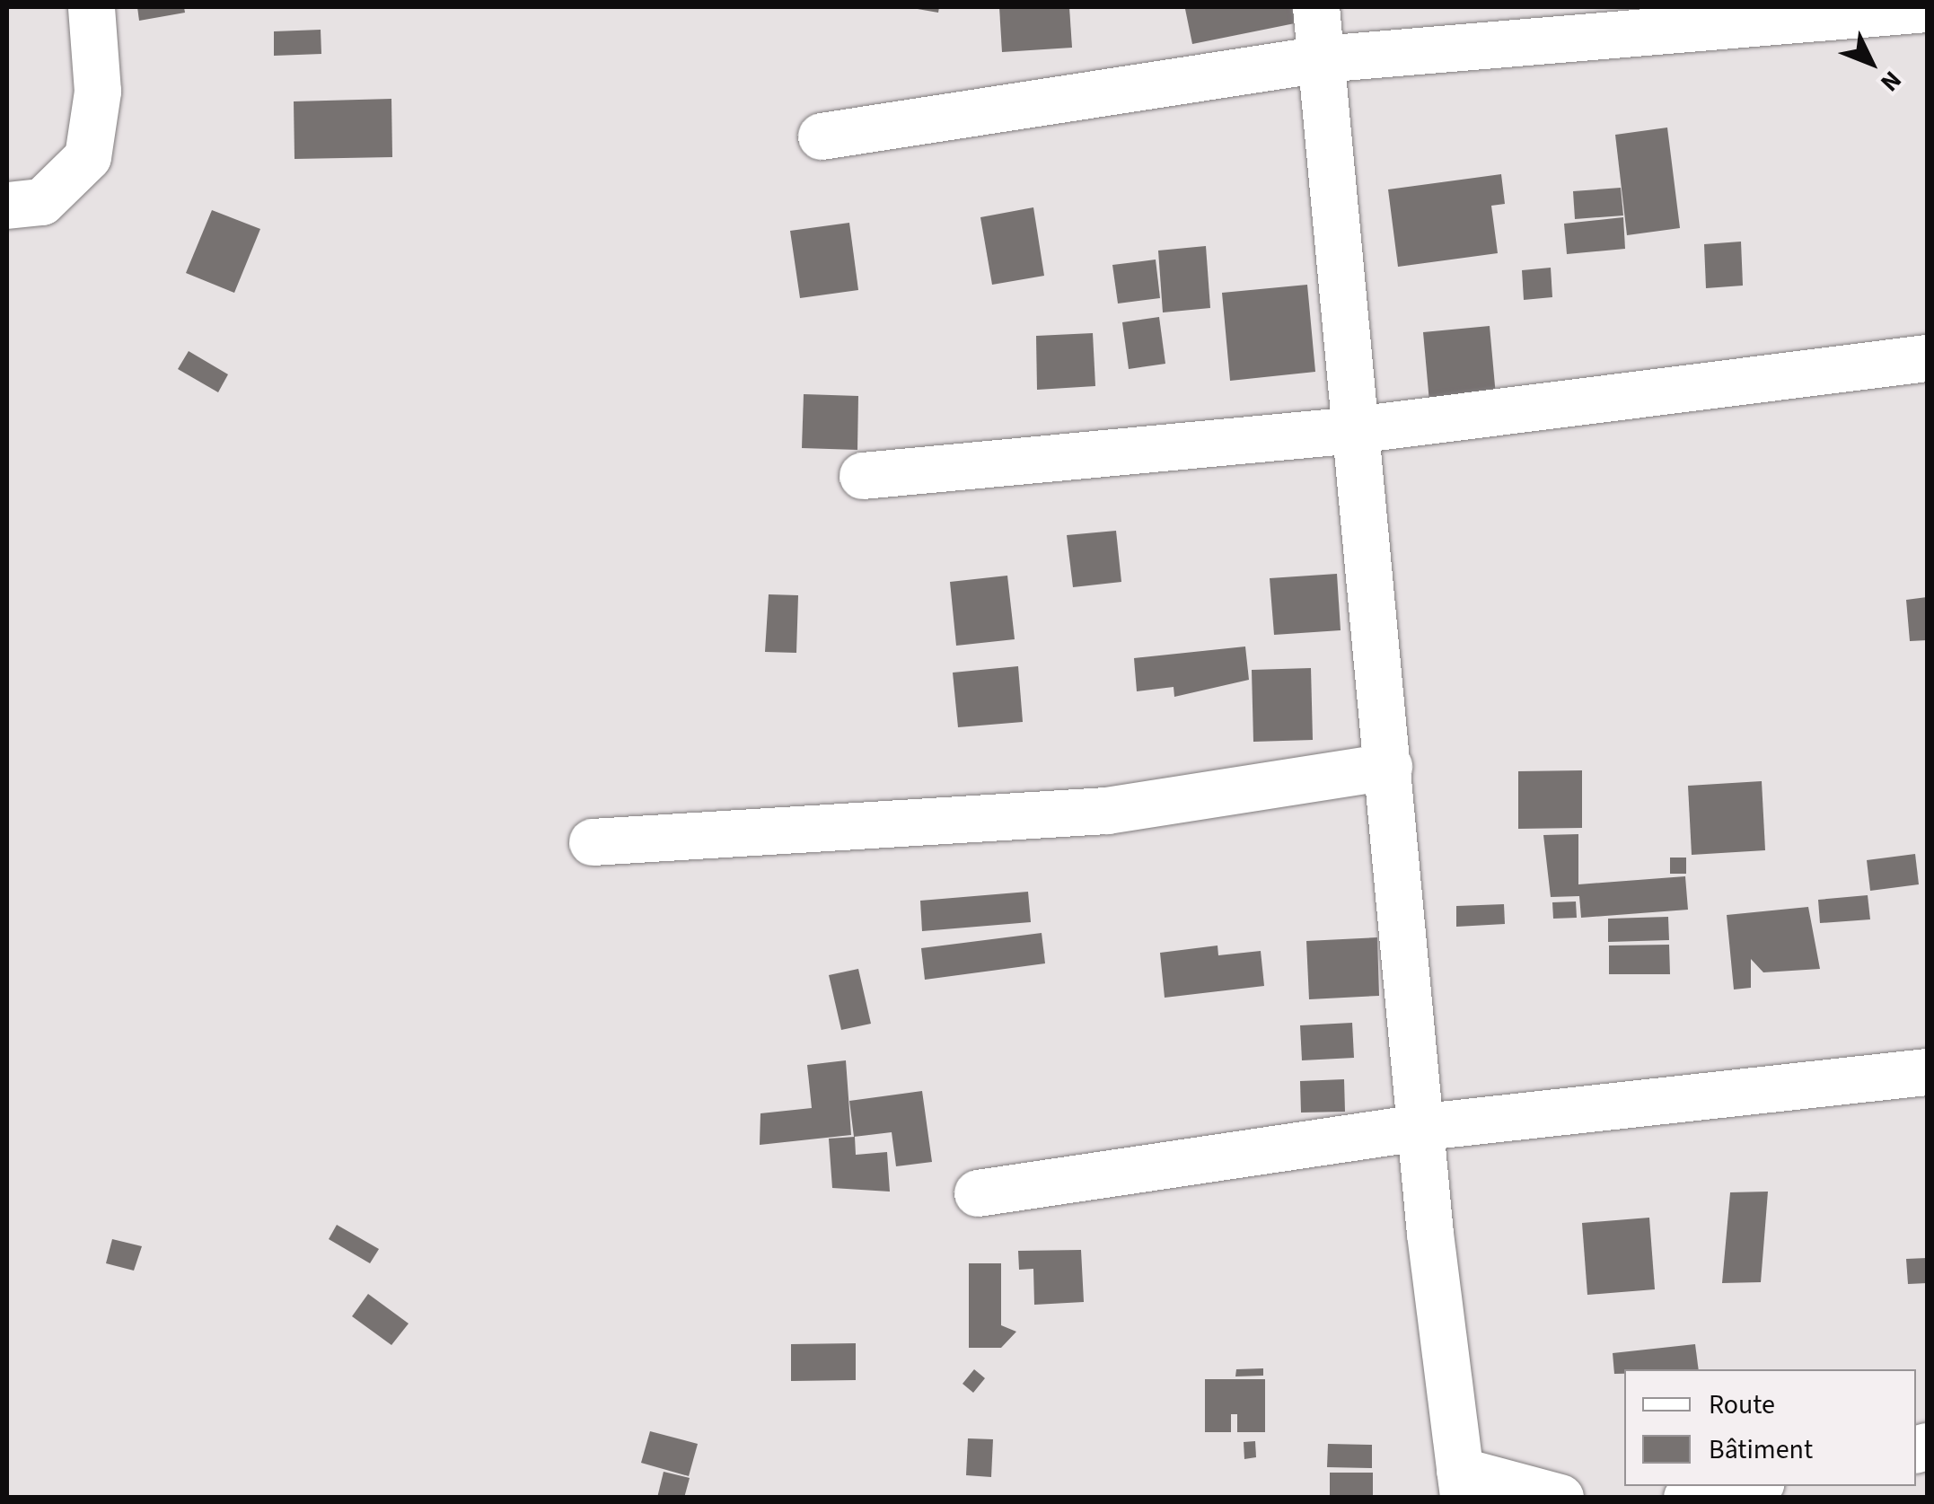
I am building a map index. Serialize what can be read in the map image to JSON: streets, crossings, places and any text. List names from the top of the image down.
{
  "legend": ["Route", "Bâtiment"],
  "north": "bottom right"
}
